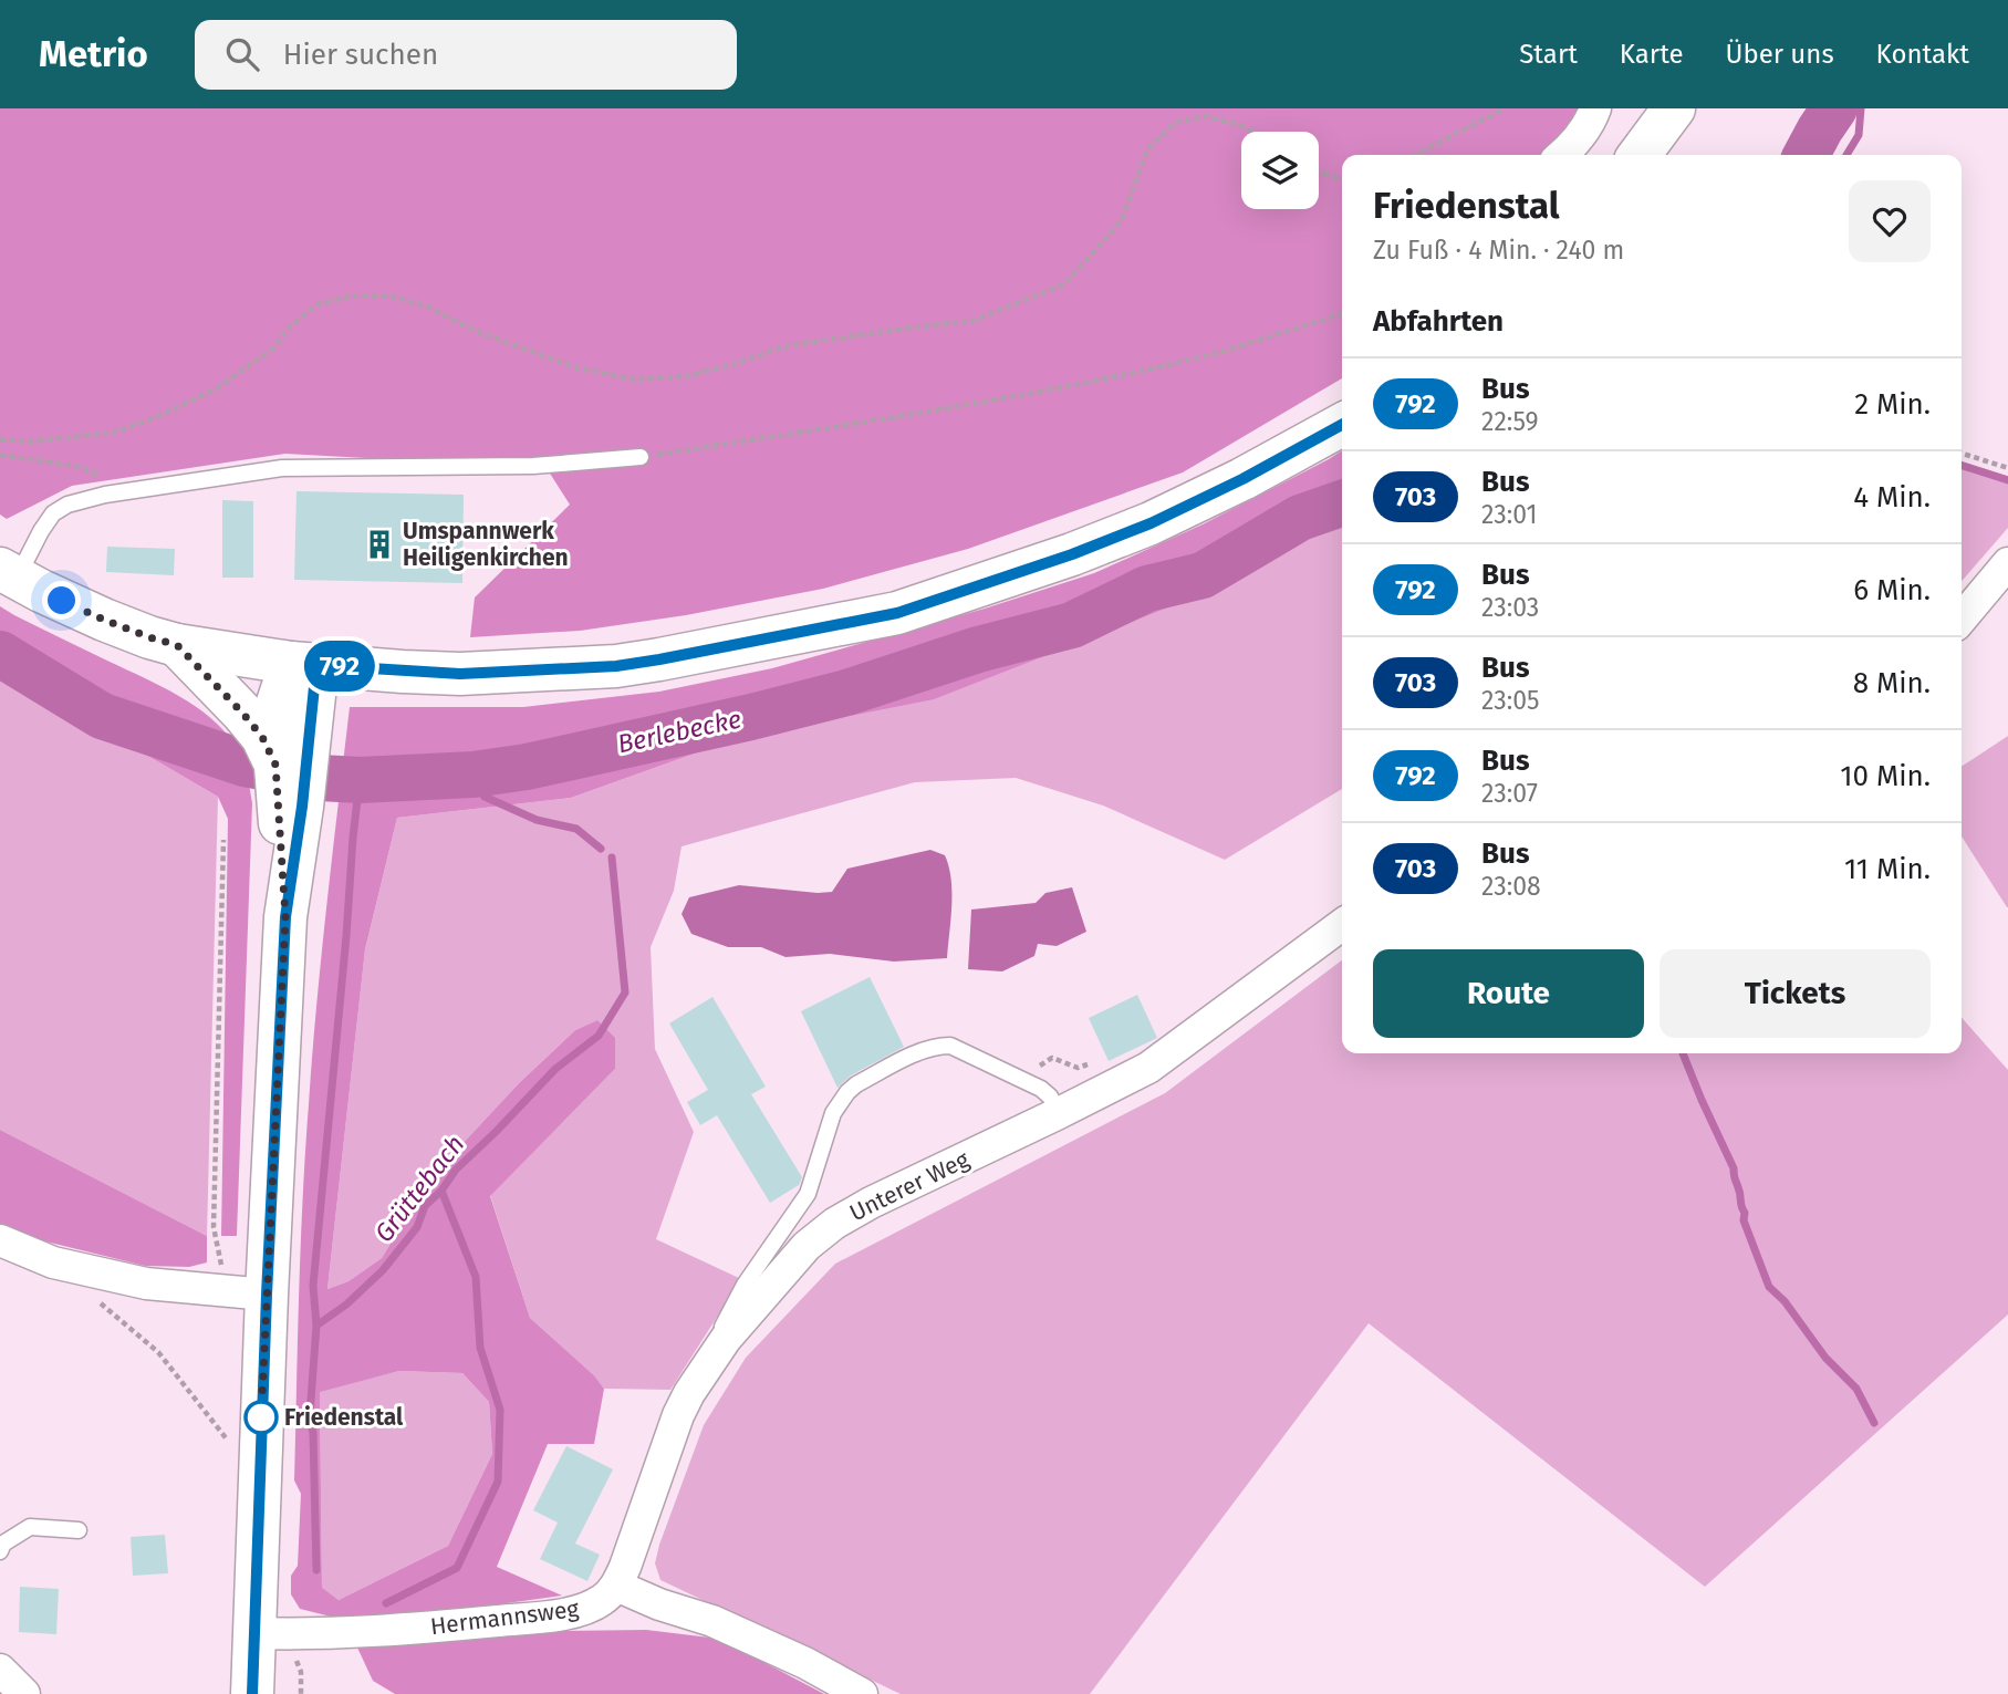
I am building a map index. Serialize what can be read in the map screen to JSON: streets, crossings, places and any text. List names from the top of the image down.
{
  "streets": {
    "street": ["Unterer Weg", "Hermannsweg"]
  },
  "crossings": [
    ["Unterer Weg", "Hermannsweg"]
  ],
  "water": ["Berlebecke", "Grüttebach"],
  "places": {
    "building": ["Umspannwerk Heiligenkirchen"],
    "other": ["Friedenstal"]
  },
  "lines": ["bus line 792"],
  "page": {
    "header": "Metrio",
    "search": "Hier suchen",
    "nav": [
      "Start",
      "Karte",
      "Über uns",
      "Kontakt"
    ],
    "on_map": "792",
    "heading": [
      ["Friedenstal", "Zu Fuß · 4 Min. · 240 m"],
      "Abfahrten"
    ],
    "list": [
      {
        "mark": "792",
        "name": "Bus",
        "note": "22:59",
        "value": "2 Min."
      },
      {
        "mark": "703",
        "name": "Bus",
        "note": "23:01",
        "value": "4 Min."
      },
      {
        "mark": "792",
        "name": "Bus",
        "note": "23:03",
        "value": "6 Min."
      },
      {
        "mark": "703",
        "name": "Bus",
        "note": "23:05",
        "value": "8 Min."
      },
      {
        "mark": "792",
        "name": "Bus",
        "note": "23:07",
        "value": "10 Min."
      },
      {
        "mark": "703",
        "name": "Bus",
        "note": "23:08",
        "value": "11 Min."
      }
    ],
    "buttons": ["Route", "Tickets"]
  }
}
